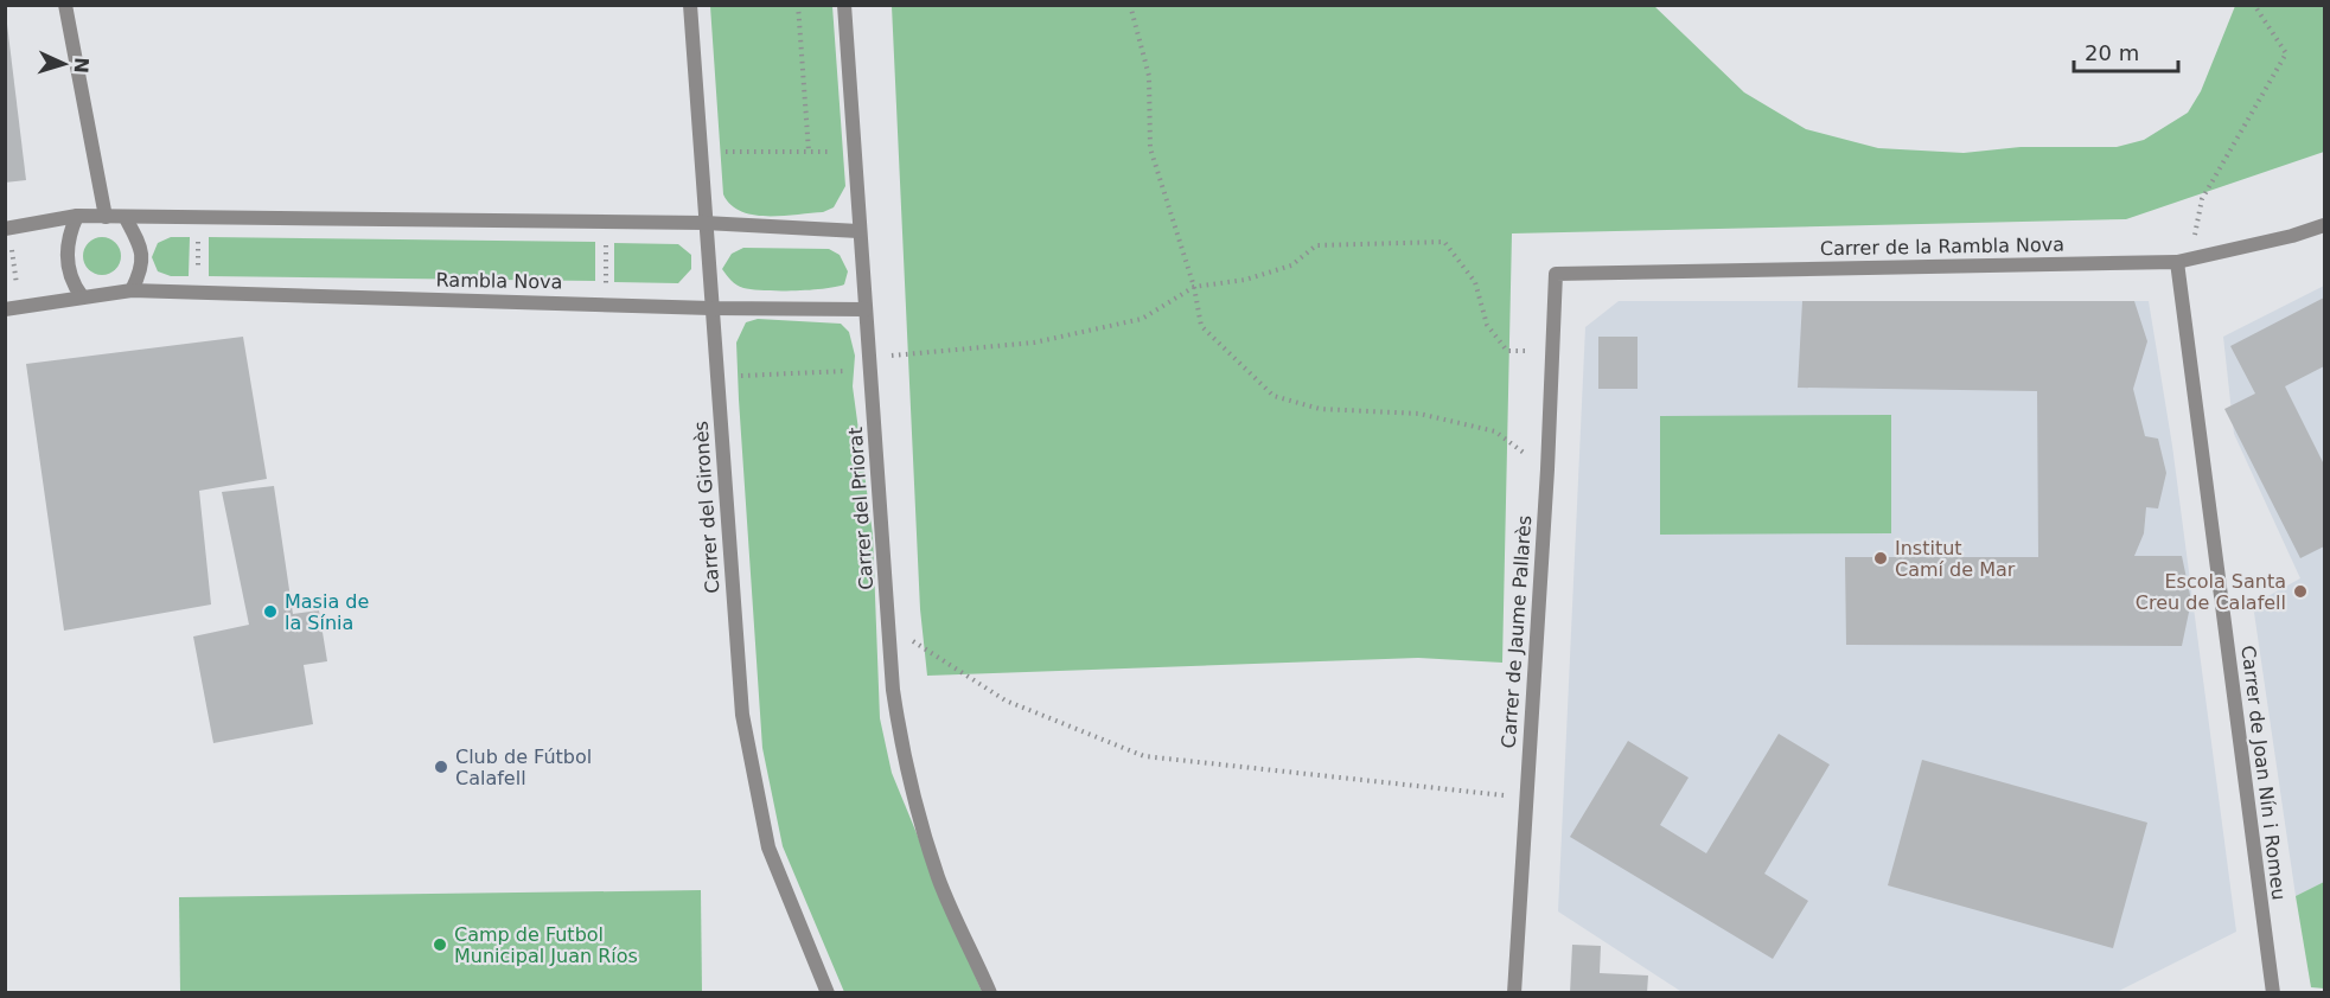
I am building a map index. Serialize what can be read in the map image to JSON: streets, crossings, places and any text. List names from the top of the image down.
{
  "streets": {
    "street": [
      "Carrer de la Rambla Nova",
      "Rambla Nova",
      "Carrer del Gironès",
      "Carrer del Priorat",
      "Carrer de Jaume Pallarès",
      "Carrer de Joan Nín i Romeu"
    ]
  },
  "crossings": [
    ["Carrer de la Rambla Nova", "Carrer de Jaume Pallarès"],
    ["Carrer de la Rambla Nova", "Carrer de Joan Nín i Romeu"],
    ["Rambla Nova", "Carrer del Gironès"],
    ["Rambla Nova", "Carrer del Priorat"]
  ],
  "places": [
    "Institut Camí de Mar",
    "Escola Santa Creu de Calafell",
    "Masia de la Sínia",
    "Club de Fútbol Calafell",
    "Camp de Futbol Municipal Juan Ríos"
  ],
  "scale_bar": "20 m",
  "north": "right"
}
